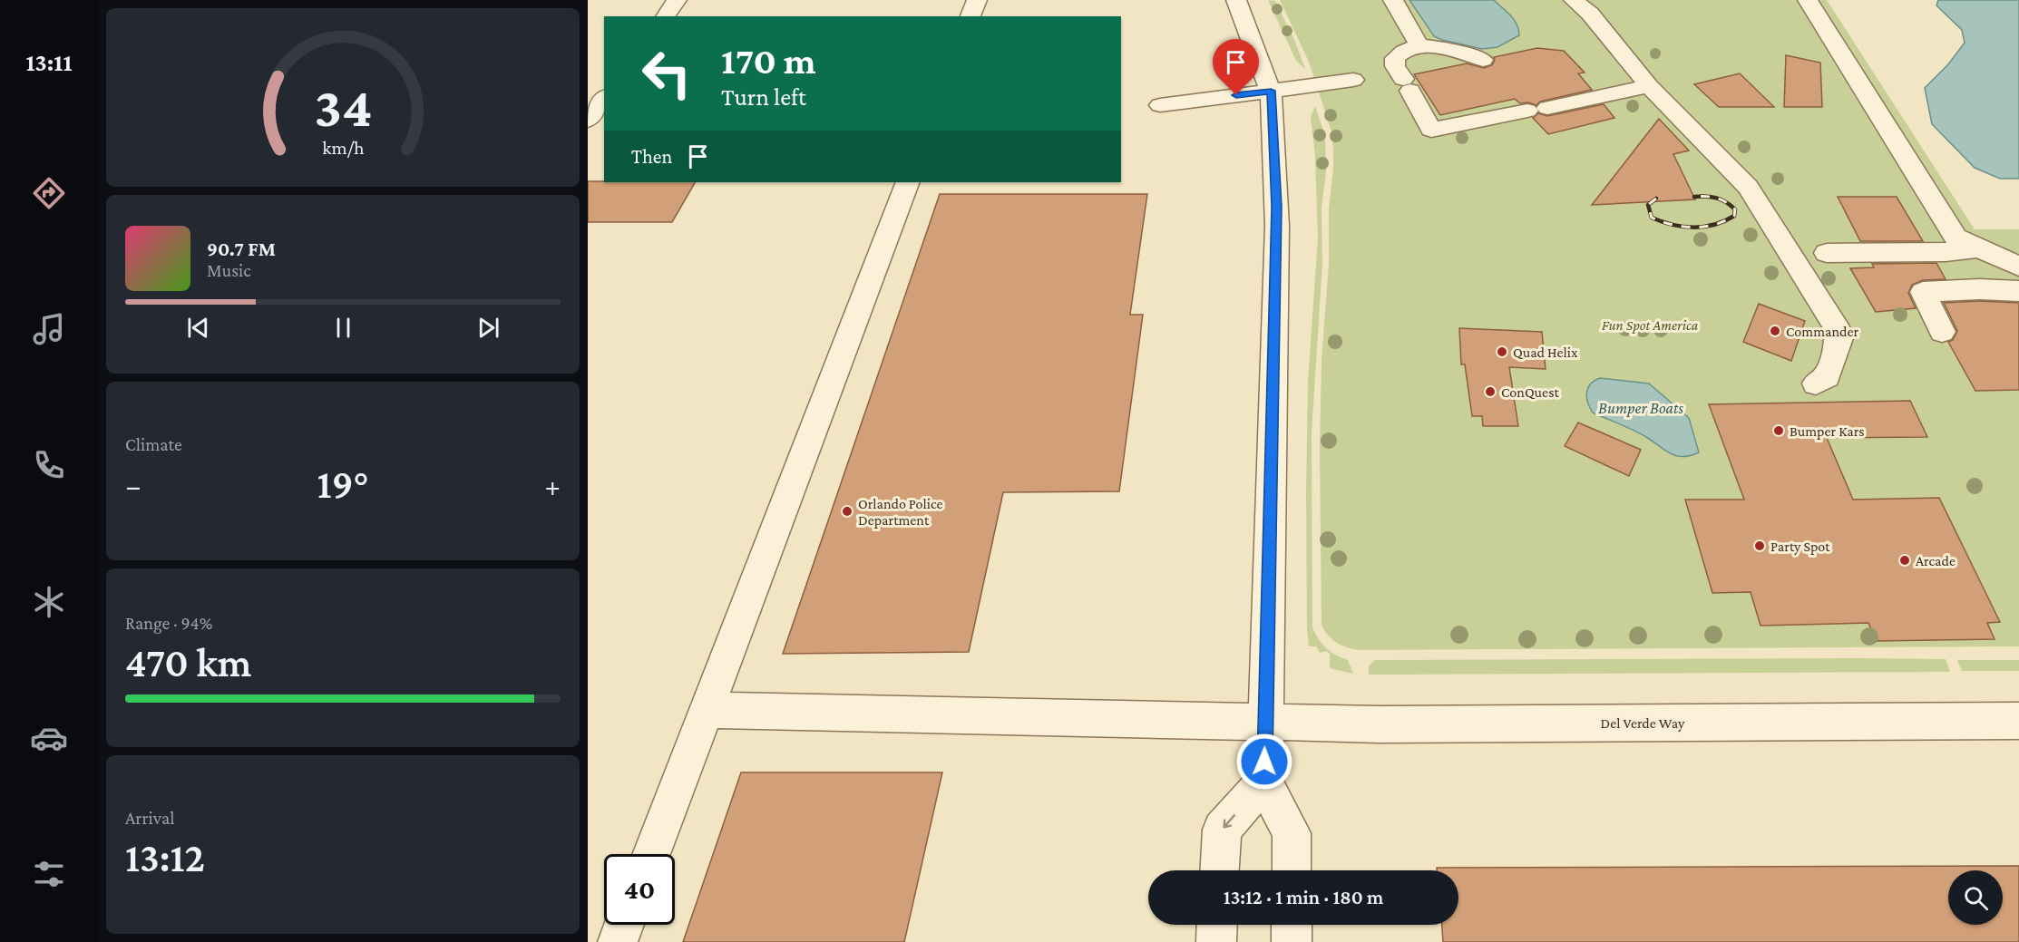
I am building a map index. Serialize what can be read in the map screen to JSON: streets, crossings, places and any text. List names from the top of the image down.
{
  "streets": {
    "street": ["Del Verde Way"]
  },
  "water": ["Bumper Boats"],
  "parks": ["Fun Spot America"],
  "places": [
    "Commander",
    "Quad Helix",
    "ConQuest",
    "Bumper Kars",
    "Orlando Police Department",
    "Party Spot",
    "Arcade"
  ],
  "page": {
    "tabs": "13:11",
    "turn": ["170 m", "Turn left"],
    "then": "Then",
    "song": ["90.7 FM", "Music"],
    "tile": [
      "Climate",
      ["Range · 94%", "470 km"],
      ["Arrival", "13:12"]
    ],
    "heat": ["−", "19°", "+"],
    "limit": "40",
    "trip": "13:12 · 1 min · 180 m",
    "gauge": ["34", "km/h"]
  }
}
